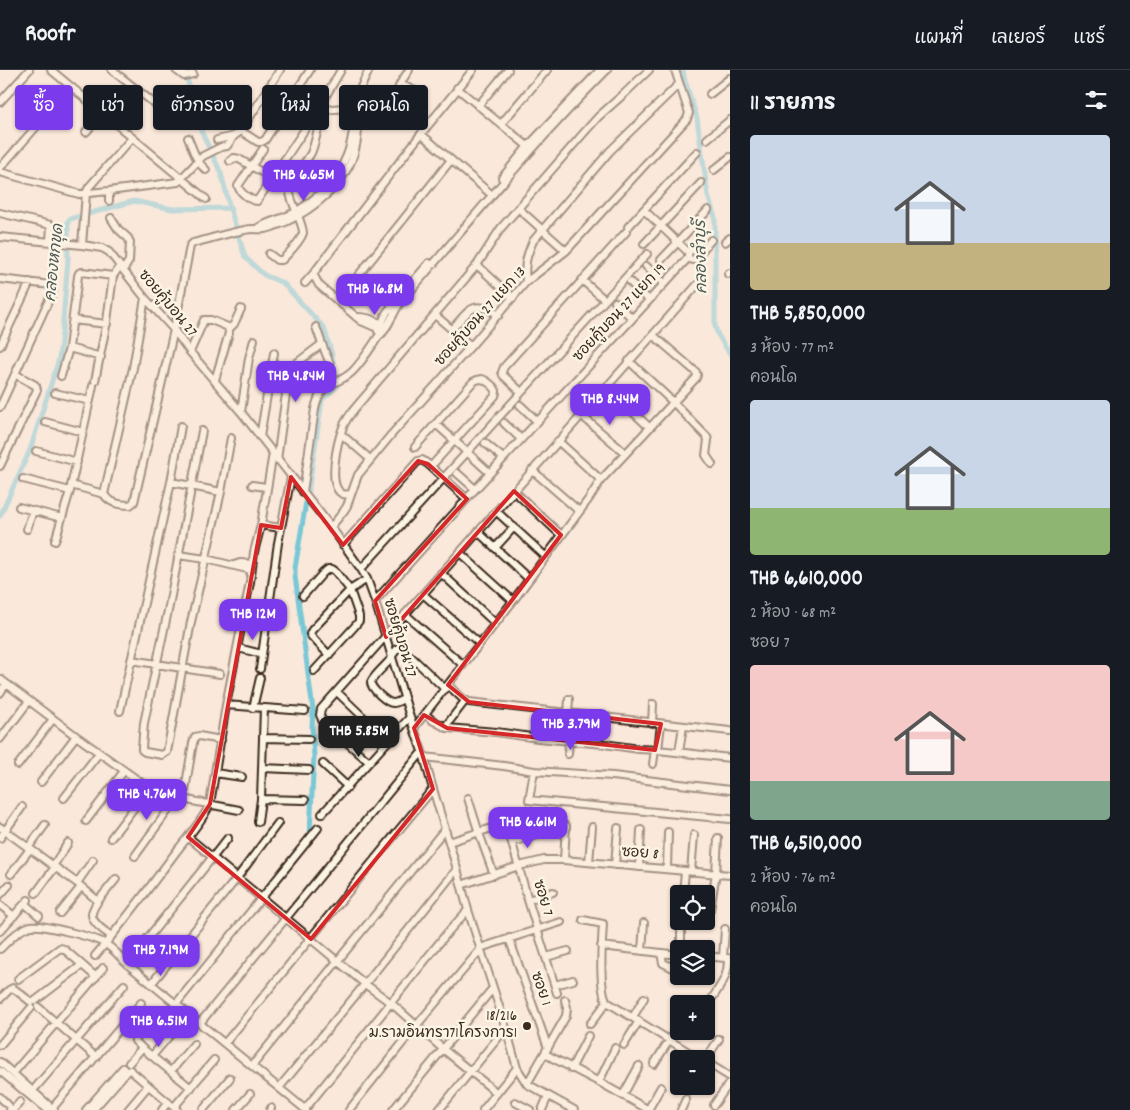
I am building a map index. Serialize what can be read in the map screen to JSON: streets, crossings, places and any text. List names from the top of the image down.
{
  "streets": {
    "street": [
      "ซอยคู้บอน 27",
      "ซอยคู้บอน 27 แยก 19",
      "ซอยคู้บอน 27 แยก 13",
      "ซอย 8",
      "ซอย 7",
      "ซอย 1"
    ]
  },
  "crossings": [
    ["ซอยคู้บอน 27", "ซอยคู้บอน 27 แยก 19"],
    ["ซอยคู้บอน 27", "ซอยคู้บอน 27 แยก 13"],
    ["ซอยคู้บอน 27", "ซอย 8"],
    ["ซอย 8", "ซอย 7"]
  ],
  "water": ["คลองลำบุรี", "คลองหกขุด"],
  "places": ["18/216 ม.รามอินทรา71โครงการ1"],
  "page": {
    "header": "Roofr",
    "nav": ["แผนที่", "เลเยอร์", "แชร์"],
    "heading": "11 รายการ",
    "chip": [
      "ซื้อ",
      "เช่า",
      "ตัวกรอง",
      "ใหม่",
      "คอนโด"
    ],
    "list": [
      {
        "name": "THB 5,850,000",
        "note": "3 ห้อง · 77 m² · คอนโด"
      },
      {
        "name": "THB 6,610,000",
        "note": "2 ห้อง · 68 m² · ซอย 7"
      },
      {
        "name": "THB 6,510,000",
        "note": "2 ห้อง · 76 m² · คอนโด"
      }
    ],
    "price": [
      "THB 6.65M",
      "THB 16.8M",
      "THB 4.84M",
      "THB 8.44M",
      "THB 12M",
      "THB 3.79M",
      "THB 5.85M",
      "THB 4.76M",
      "THB 6.61M",
      "THB 7.19M",
      "THB 6.51M"
    ],
    "map_buttons": ["+", "−"]
  }
}
